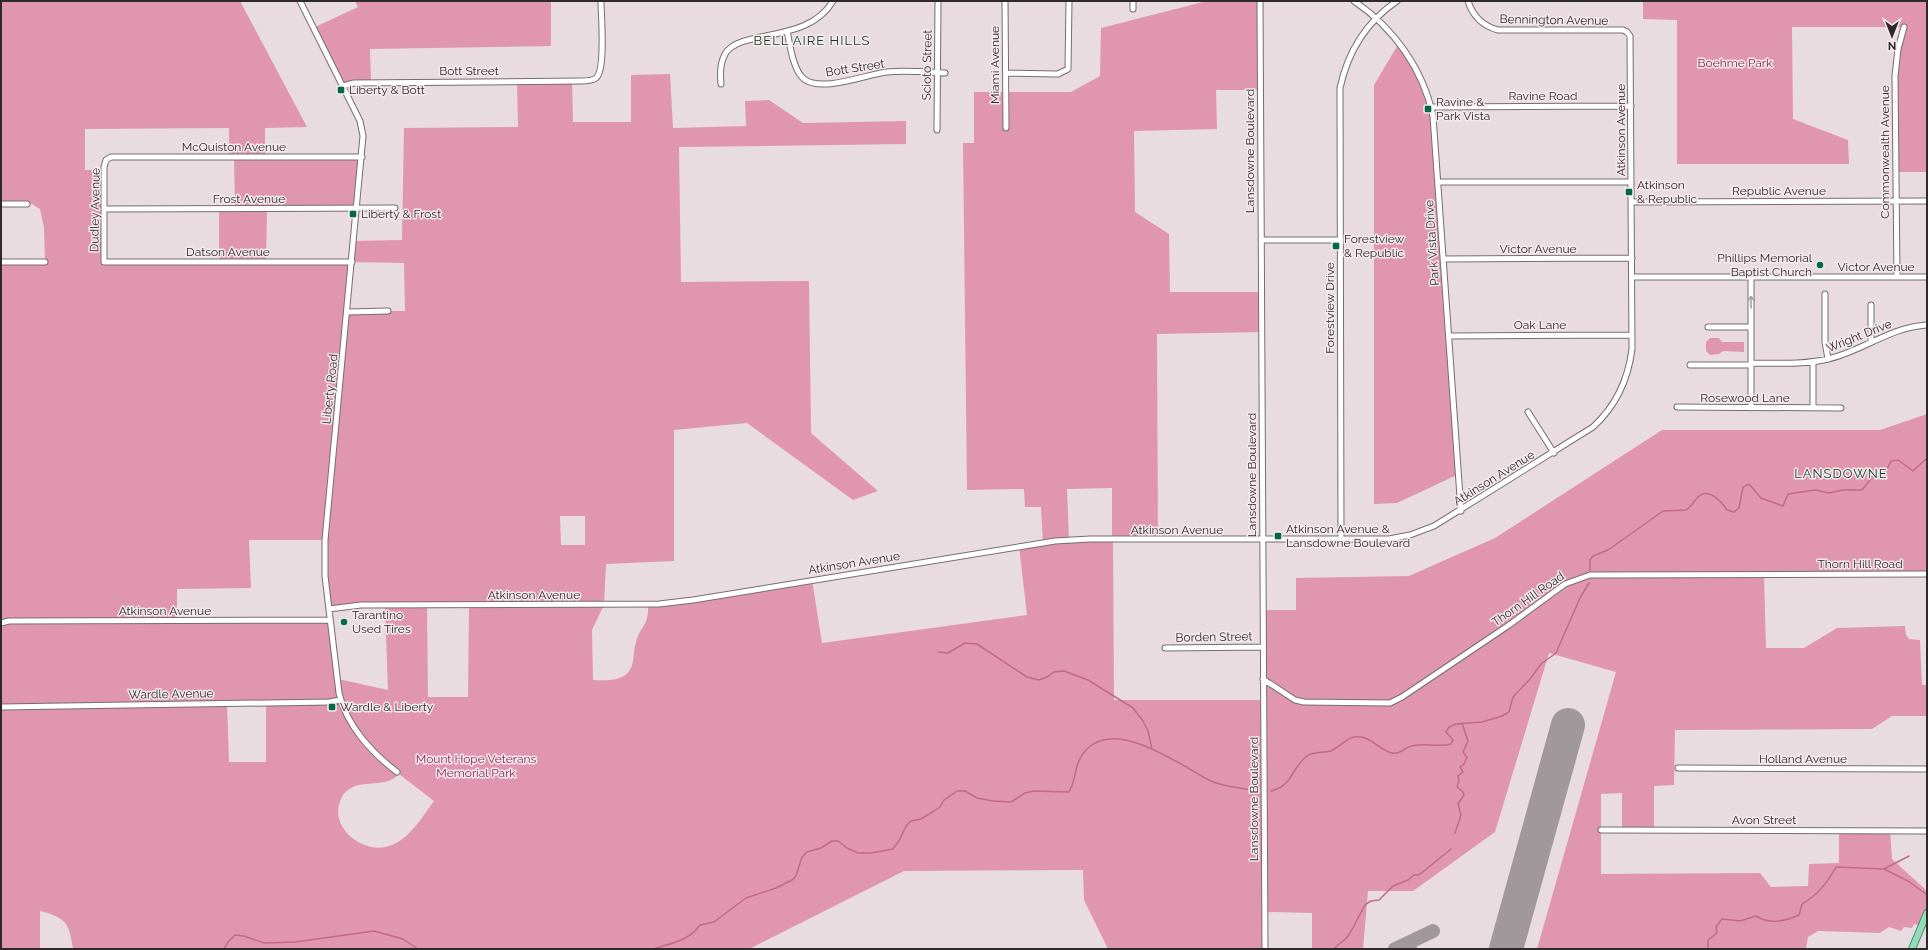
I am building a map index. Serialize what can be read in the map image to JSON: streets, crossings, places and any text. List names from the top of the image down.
{
  "streets": {
    "street": [
      "Bennington Avenue",
      "Scioto Street",
      "Miami Avenue",
      "Bott Street",
      "Ravine Road",
      "Atkinson Avenue",
      "McQuiston Avenue",
      "Lansdowne Boulevard",
      "Commonwealth Avenue",
      "Republic Avenue",
      "Frost Avenue",
      "Dudley Avenue",
      "Park Vista Drive",
      "Victor Avenue",
      "Datson Avenue",
      "Forestview Drive",
      "Oak Lane",
      "Wright Drive",
      "Liberty Road",
      "Rosewood Lane",
      "Thorn Hill Road",
      "Borden Street",
      "Wardle Avenue",
      "Holland Avenue",
      "Avon Street"
    ]
  },
  "crossings": [
    ["Bennington Avenue", "Atkinson Avenue"],
    ["Scioto Street", "Bott Street"],
    ["Bott Street", "Liberty Road"],
    ["Ravine Road", "Atkinson Avenue"],
    ["Ravine Road", "Park Vista Drive"],
    ["Atkinson Avenue", "Lansdowne Boulevard"],
    ["Atkinson Avenue", "Republic Avenue"],
    ["Atkinson Avenue", "Park Vista Drive"],
    ["Atkinson Avenue", "Victor Avenue"],
    ["Atkinson Avenue", "Forestview Drive"],
    ["Atkinson Avenue", "Oak Lane"],
    ["Atkinson Avenue", "Liberty Road"],
    ["McQuiston Avenue", "Dudley Avenue"],
    ["McQuiston Avenue", "Liberty Road"],
    ["Lansdowne Boulevard", "Thorn Hill Road"],
    ["Lansdowne Boulevard", "Borden Street"],
    ["Commonwealth Avenue", "Republic Avenue"],
    ["Commonwealth Avenue", "Victor Avenue"],
    ["Frost Avenue", "Dudley Avenue"],
    ["Frost Avenue", "Liberty Road"],
    ["Dudley Avenue", "Datson Avenue"],
    ["Park Vista Drive", "Victor Avenue"],
    ["Park Vista Drive", "Forestview Drive"],
    ["Park Vista Drive", "Oak Lane"],
    ["Datson Avenue", "Liberty Road"],
    ["Liberty Road", "Wardle Avenue"]
  ],
  "districts": ["BELL AIRE HILLS", "LANSDOWNE"],
  "parks": ["Boehme Park", "Mount Hope Veterans Memorial Park"],
  "places": {
    "transit": [
      "Liberty & Bott",
      "Ravine & Park Vista",
      "Atkinson & Republic",
      "Liberty & Frost",
      "Forestview & Republic",
      "Atkinson Avenue & Lansdowne Boulevard",
      "Wardle & Liberty"
    ],
    "other": ["Phillips Memorial Baptist Church", "Tarantino Used Tires"]
  },
  "north": "bottom"
}
